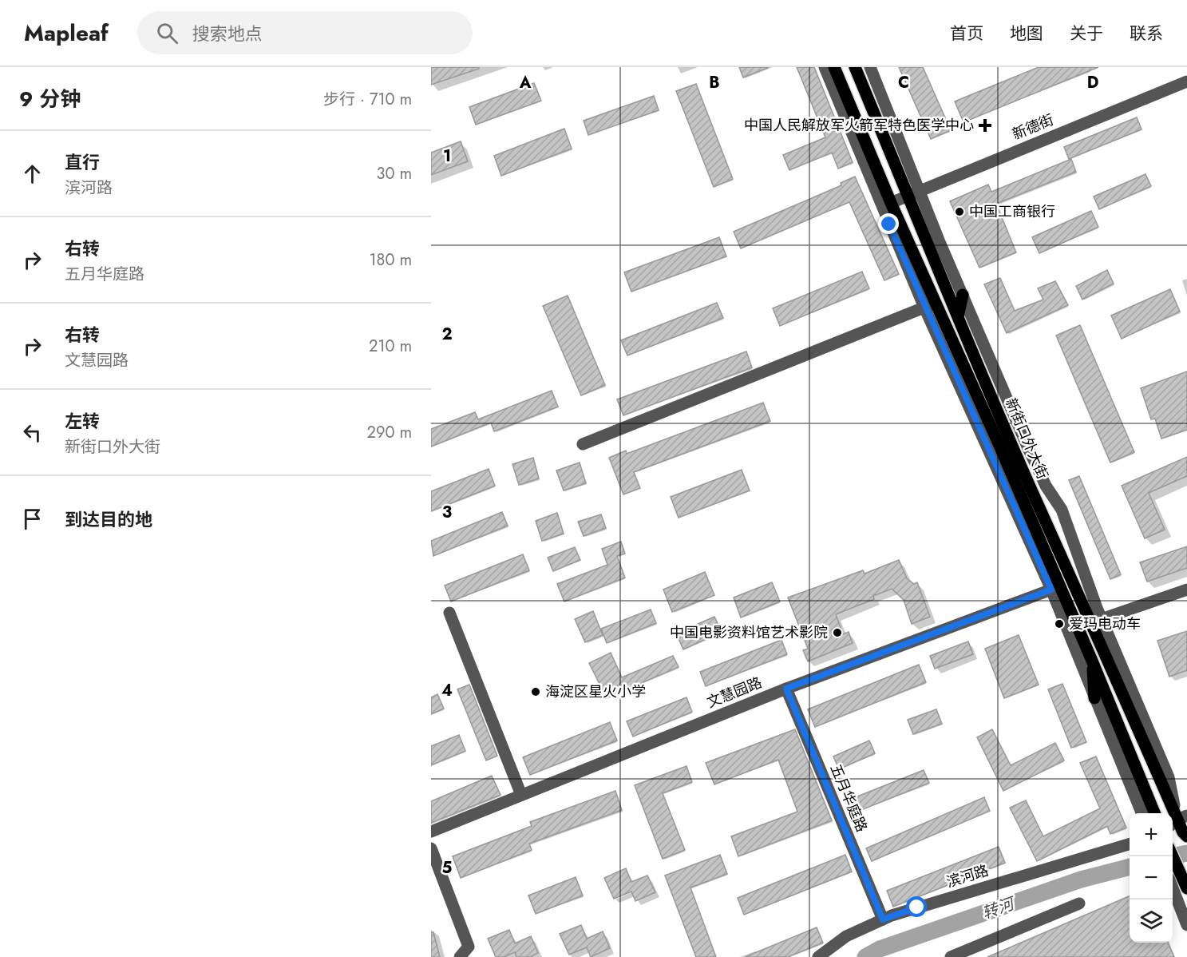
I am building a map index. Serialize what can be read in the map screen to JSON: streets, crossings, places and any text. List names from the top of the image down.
{
  "streets": {
    "main road": ["新街口外大街"],
    "street": [
      "新德街",
      "文慧园路",
      "五月华庭路",
      "滨河路"
    ]
  },
  "crossings": [
    ["新德街", "新街口外大街"],
    ["新街口外大街", "文慧园路"],
    ["文慧园路", "五月华庭路"],
    ["五月华庭路", "滨河路"]
  ],
  "water": ["转河"],
  "places": {
    "health": ["中国人民解放军火箭军特色医学中心"],
    "other": [
      "中国工商银行",
      "爱玛电动车",
      "中国电影资料馆艺术影院",
      "海淀区星火小学"
    ]
  },
  "page": {
    "header": "Mapleaf",
    "search": "搜索地点",
    "nav": [
      "首页",
      "地图",
      "关于",
      "联系"
    ],
    "heading": ["9 分钟", "步行 · 710 m"],
    "list": [
      ["直行", "滨河路", "30 m"],
      ["右转", "五月华庭路", "180 m"],
      ["右转", "文慧园路", "210 m"],
      ["左转", "新街口外大街", "290 m"],
      "到达目的地"
    ],
    "map_buttons": ["+", "−"]
  },
  "grid": {
    "columns": [
      "A",
      "B",
      "C",
      "D"
    ],
    "rows": [
      "1",
      "2",
      "3",
      "4",
      "5"
    ]
  }
}
